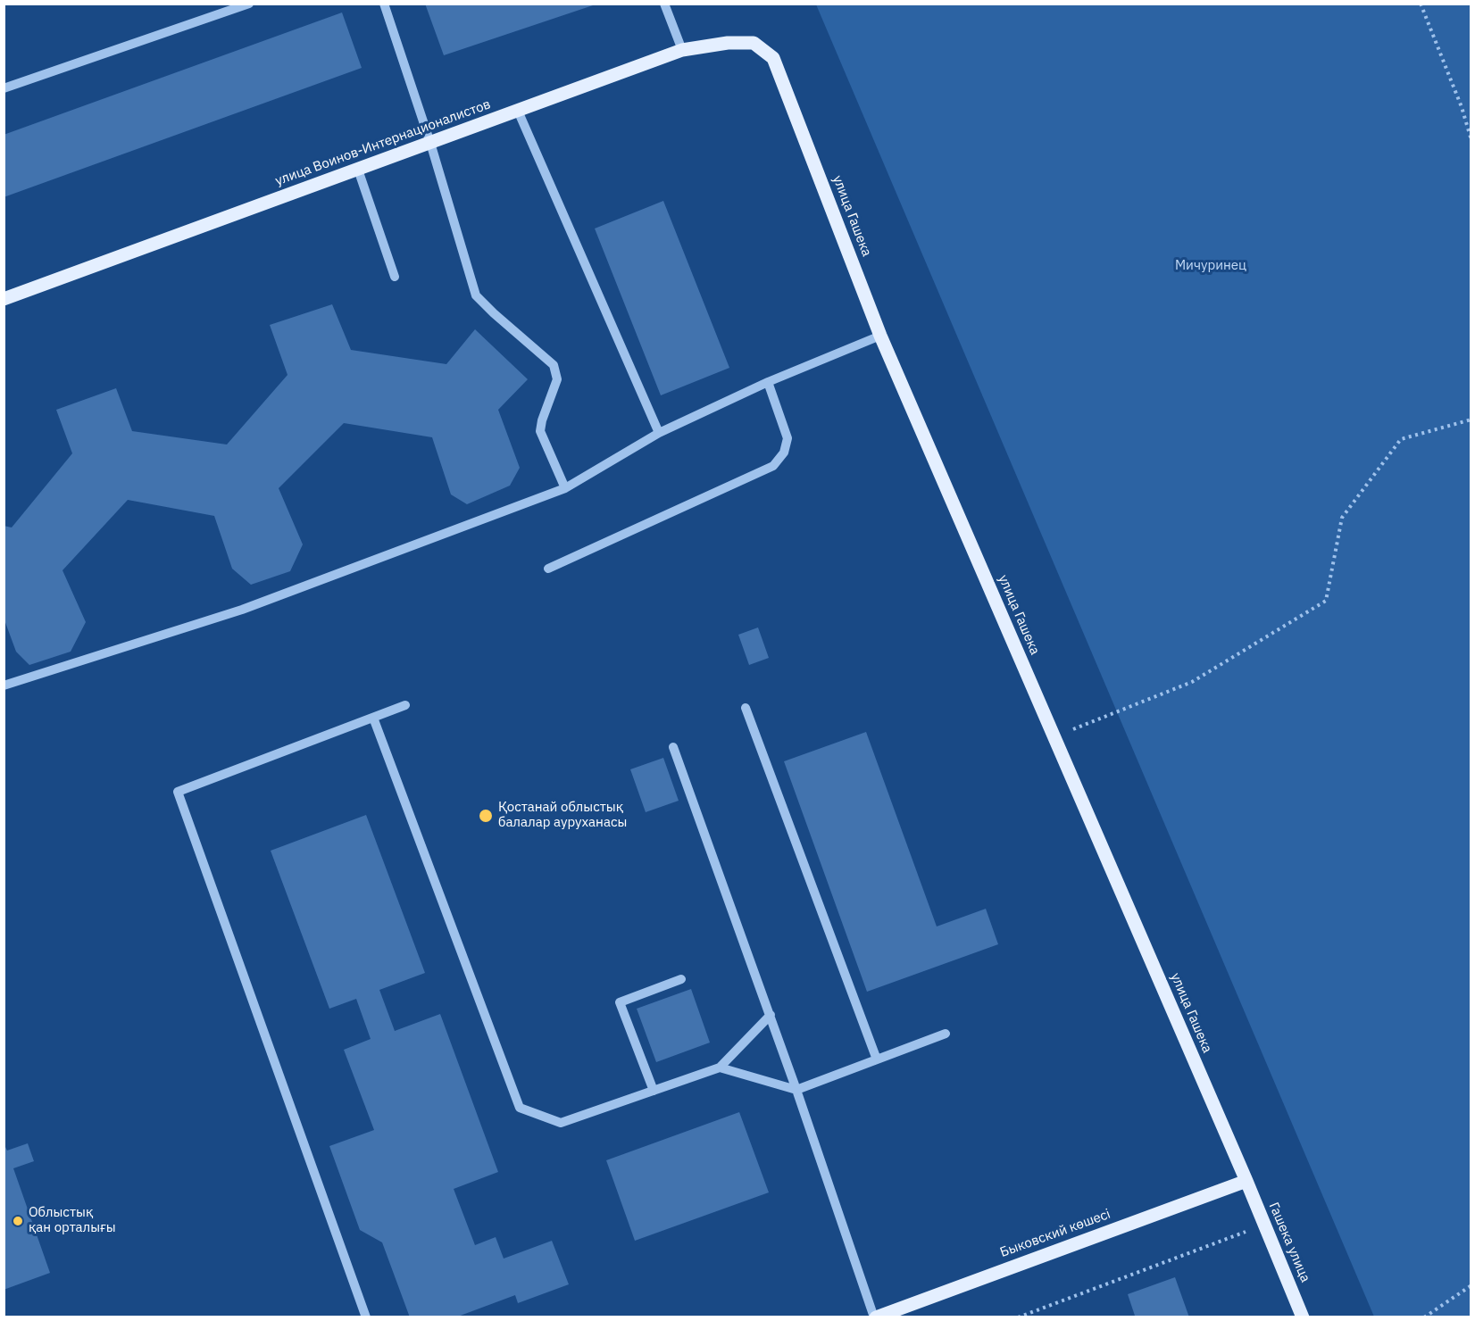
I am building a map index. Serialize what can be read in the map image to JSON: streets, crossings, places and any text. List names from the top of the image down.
{
  "streets": {
    "main road": [
      "улица Воинов-Интернационалистов",
      "улица Гашека",
      "Быковский көшесі",
      "Гашека улица"
    ]
  },
  "crossings": [
    ["улица Воинов-Интернационалистов", "улица Гашека"],
    ["улица Гашека", "Быковский көшесі"],
    ["улица Гашека", "Гашека улица"],
    ["Быковский көшесі", "Гашека улица"]
  ],
  "parks": ["Мичуринец"],
  "places": ["Қостанай облыстық балалар ауруханасы", "Облыстық қан орталығы"]
}
